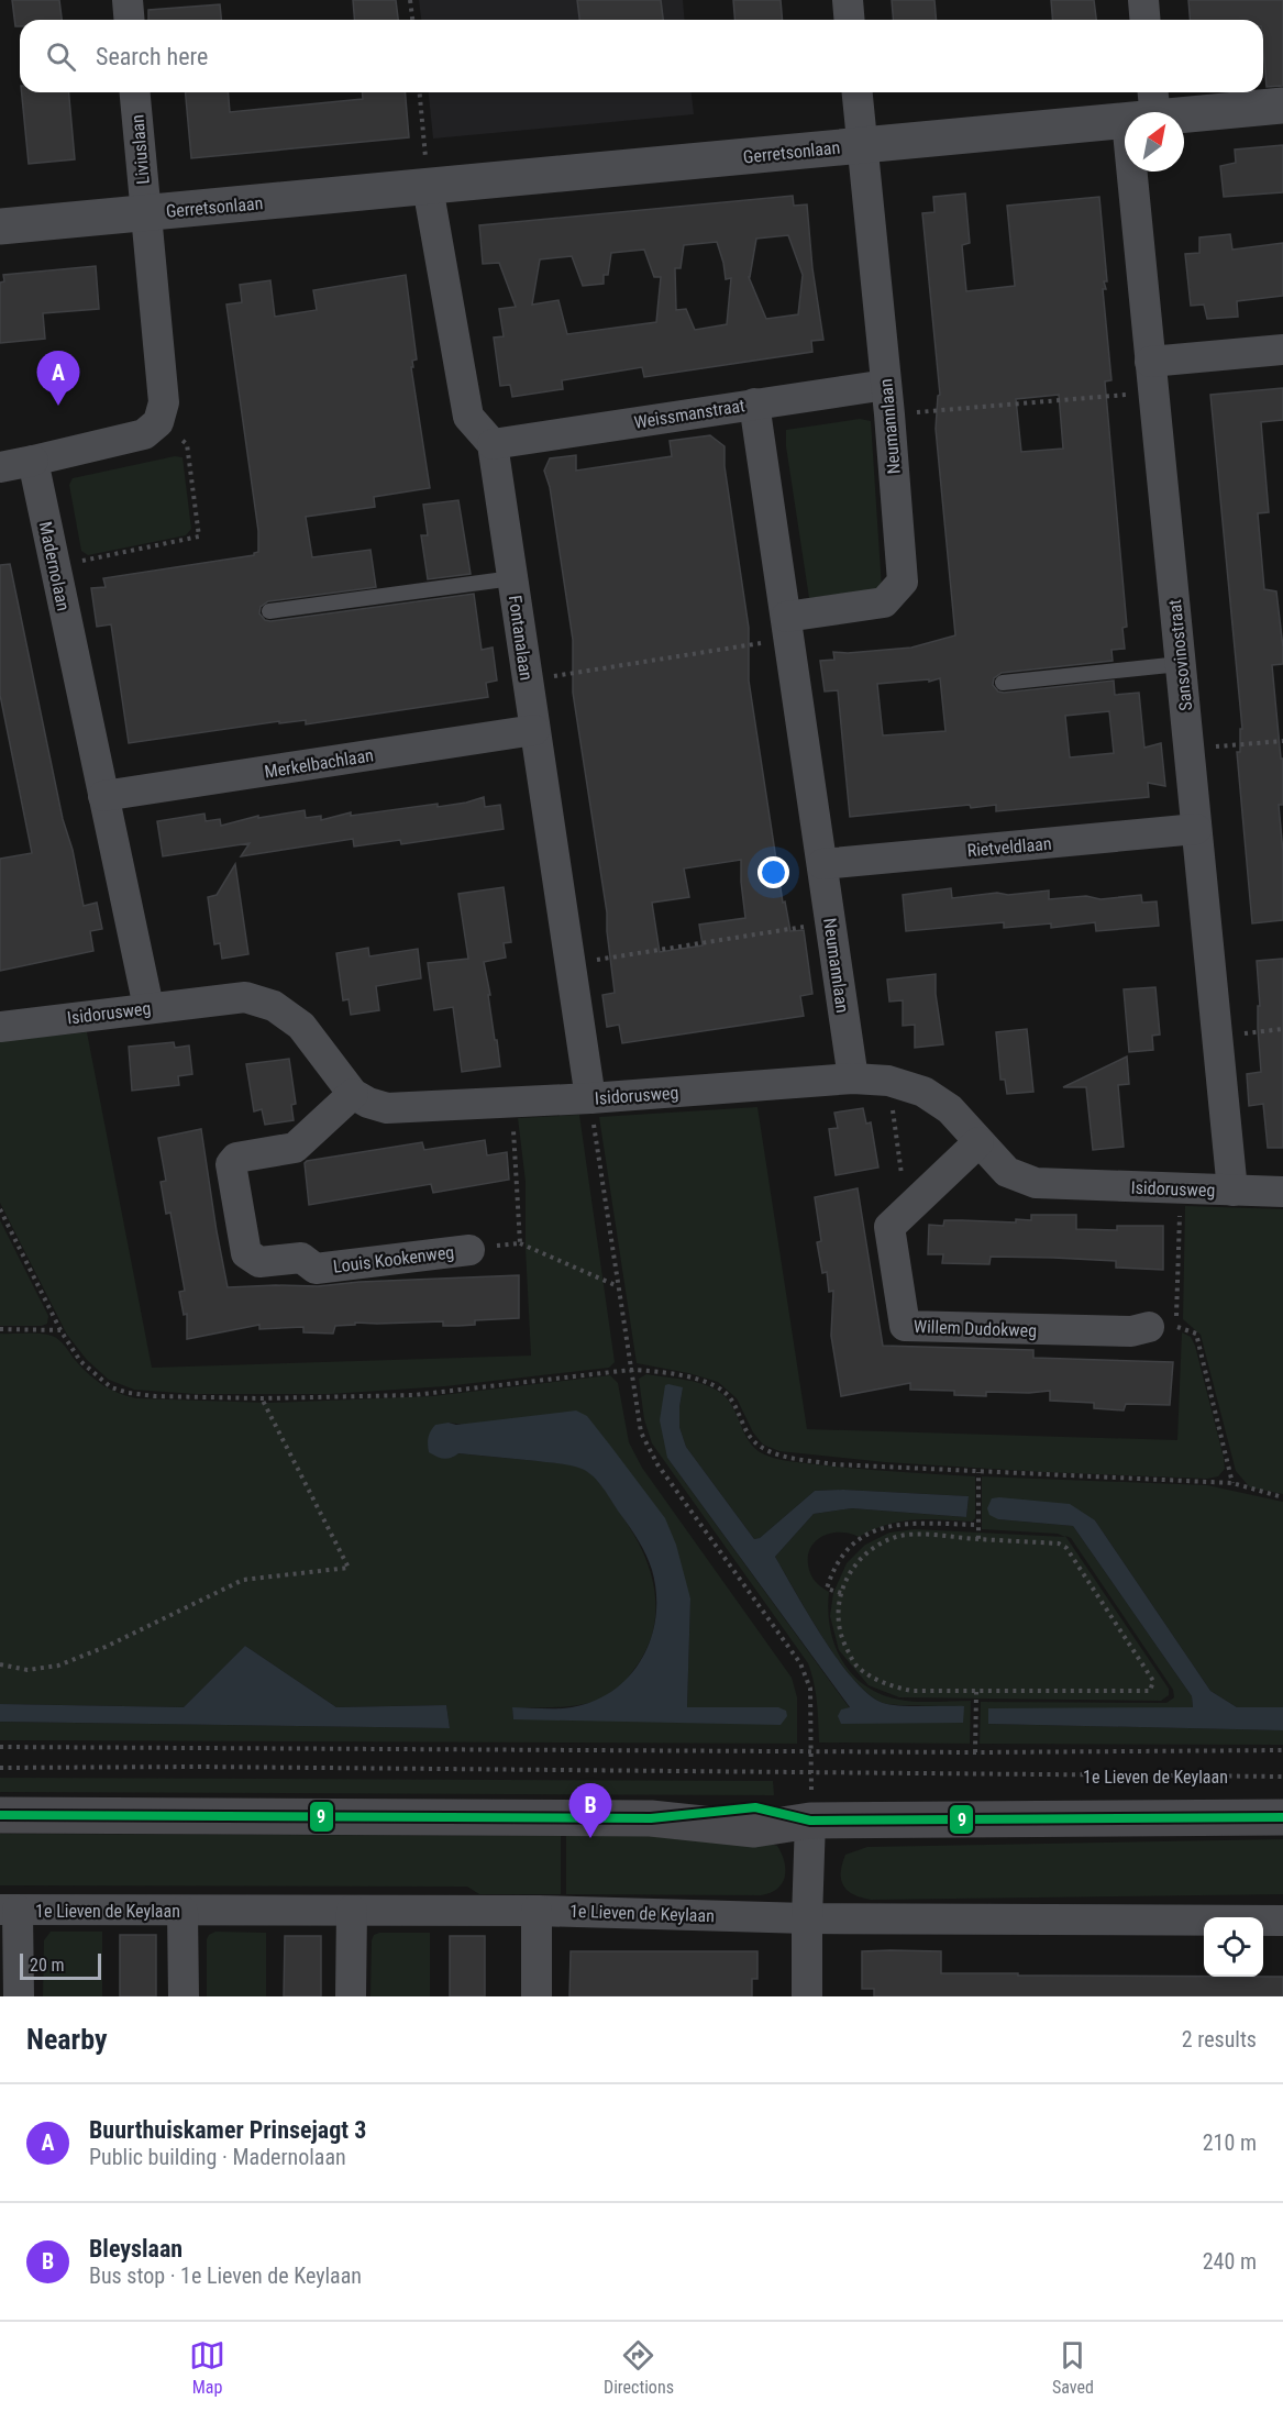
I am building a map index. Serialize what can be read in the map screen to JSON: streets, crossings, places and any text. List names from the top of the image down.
{
  "streets": {
    "street": [
      "Liviuslaan",
      "Gerretsonlaan",
      "Weissmanstraat",
      "Neumannlaan",
      "Madernolaan",
      "Fontanalaan",
      "Sansovinostraat",
      "Merkelbachlaan",
      "Rietveldlaan",
      "Isidorusweg",
      "Louis Kookenweg",
      "Willem Dudokweg",
      "1e Lieven de Keylaan"
    ]
  },
  "crossings": [
    ["Liviuslaan", "Gerretsonlaan"],
    ["Gerretsonlaan", "Neumannlaan"],
    ["Gerretsonlaan", "Sansovinostraat"],
    ["Weissmanstraat", "Neumannlaan"],
    ["Weissmanstraat", "Fontanalaan"],
    ["Neumannlaan", "Rietveldlaan"],
    ["Neumannlaan", "Isidorusweg"],
    ["Madernolaan", "Merkelbachlaan"],
    ["Madernolaan", "Isidorusweg"],
    ["Fontanalaan", "Merkelbachlaan"],
    ["Fontanalaan", "Isidorusweg"],
    ["Sansovinostraat", "Rietveldlaan"],
    ["Sansovinostraat", "Isidorusweg"],
    ["Isidorusweg", "Louis Kookenweg"],
    ["Isidorusweg", "Willem Dudokweg"]
  ],
  "lines": ["transit line 9"],
  "scale_bar": "20 m",
  "north": "top right",
  "page": {
    "search": "Search here",
    "pins": ["A", "B"],
    "scale": "20 m",
    "heading": ["Nearby", "2 results"],
    "list": [
      {
        "mark": "A",
        "name": "Buurthuiskamer Prinsejagt 3",
        "note": "Public building · Madernolaan",
        "value": "210 m"
      },
      {
        "mark": "B",
        "name": "Bleyslaan",
        "note": "Bus stop · 1e Lieven de Keylaan",
        "value": "240 m"
      }
    ],
    "nav": ["Map", "Directions", "Saved"]
  }
}
